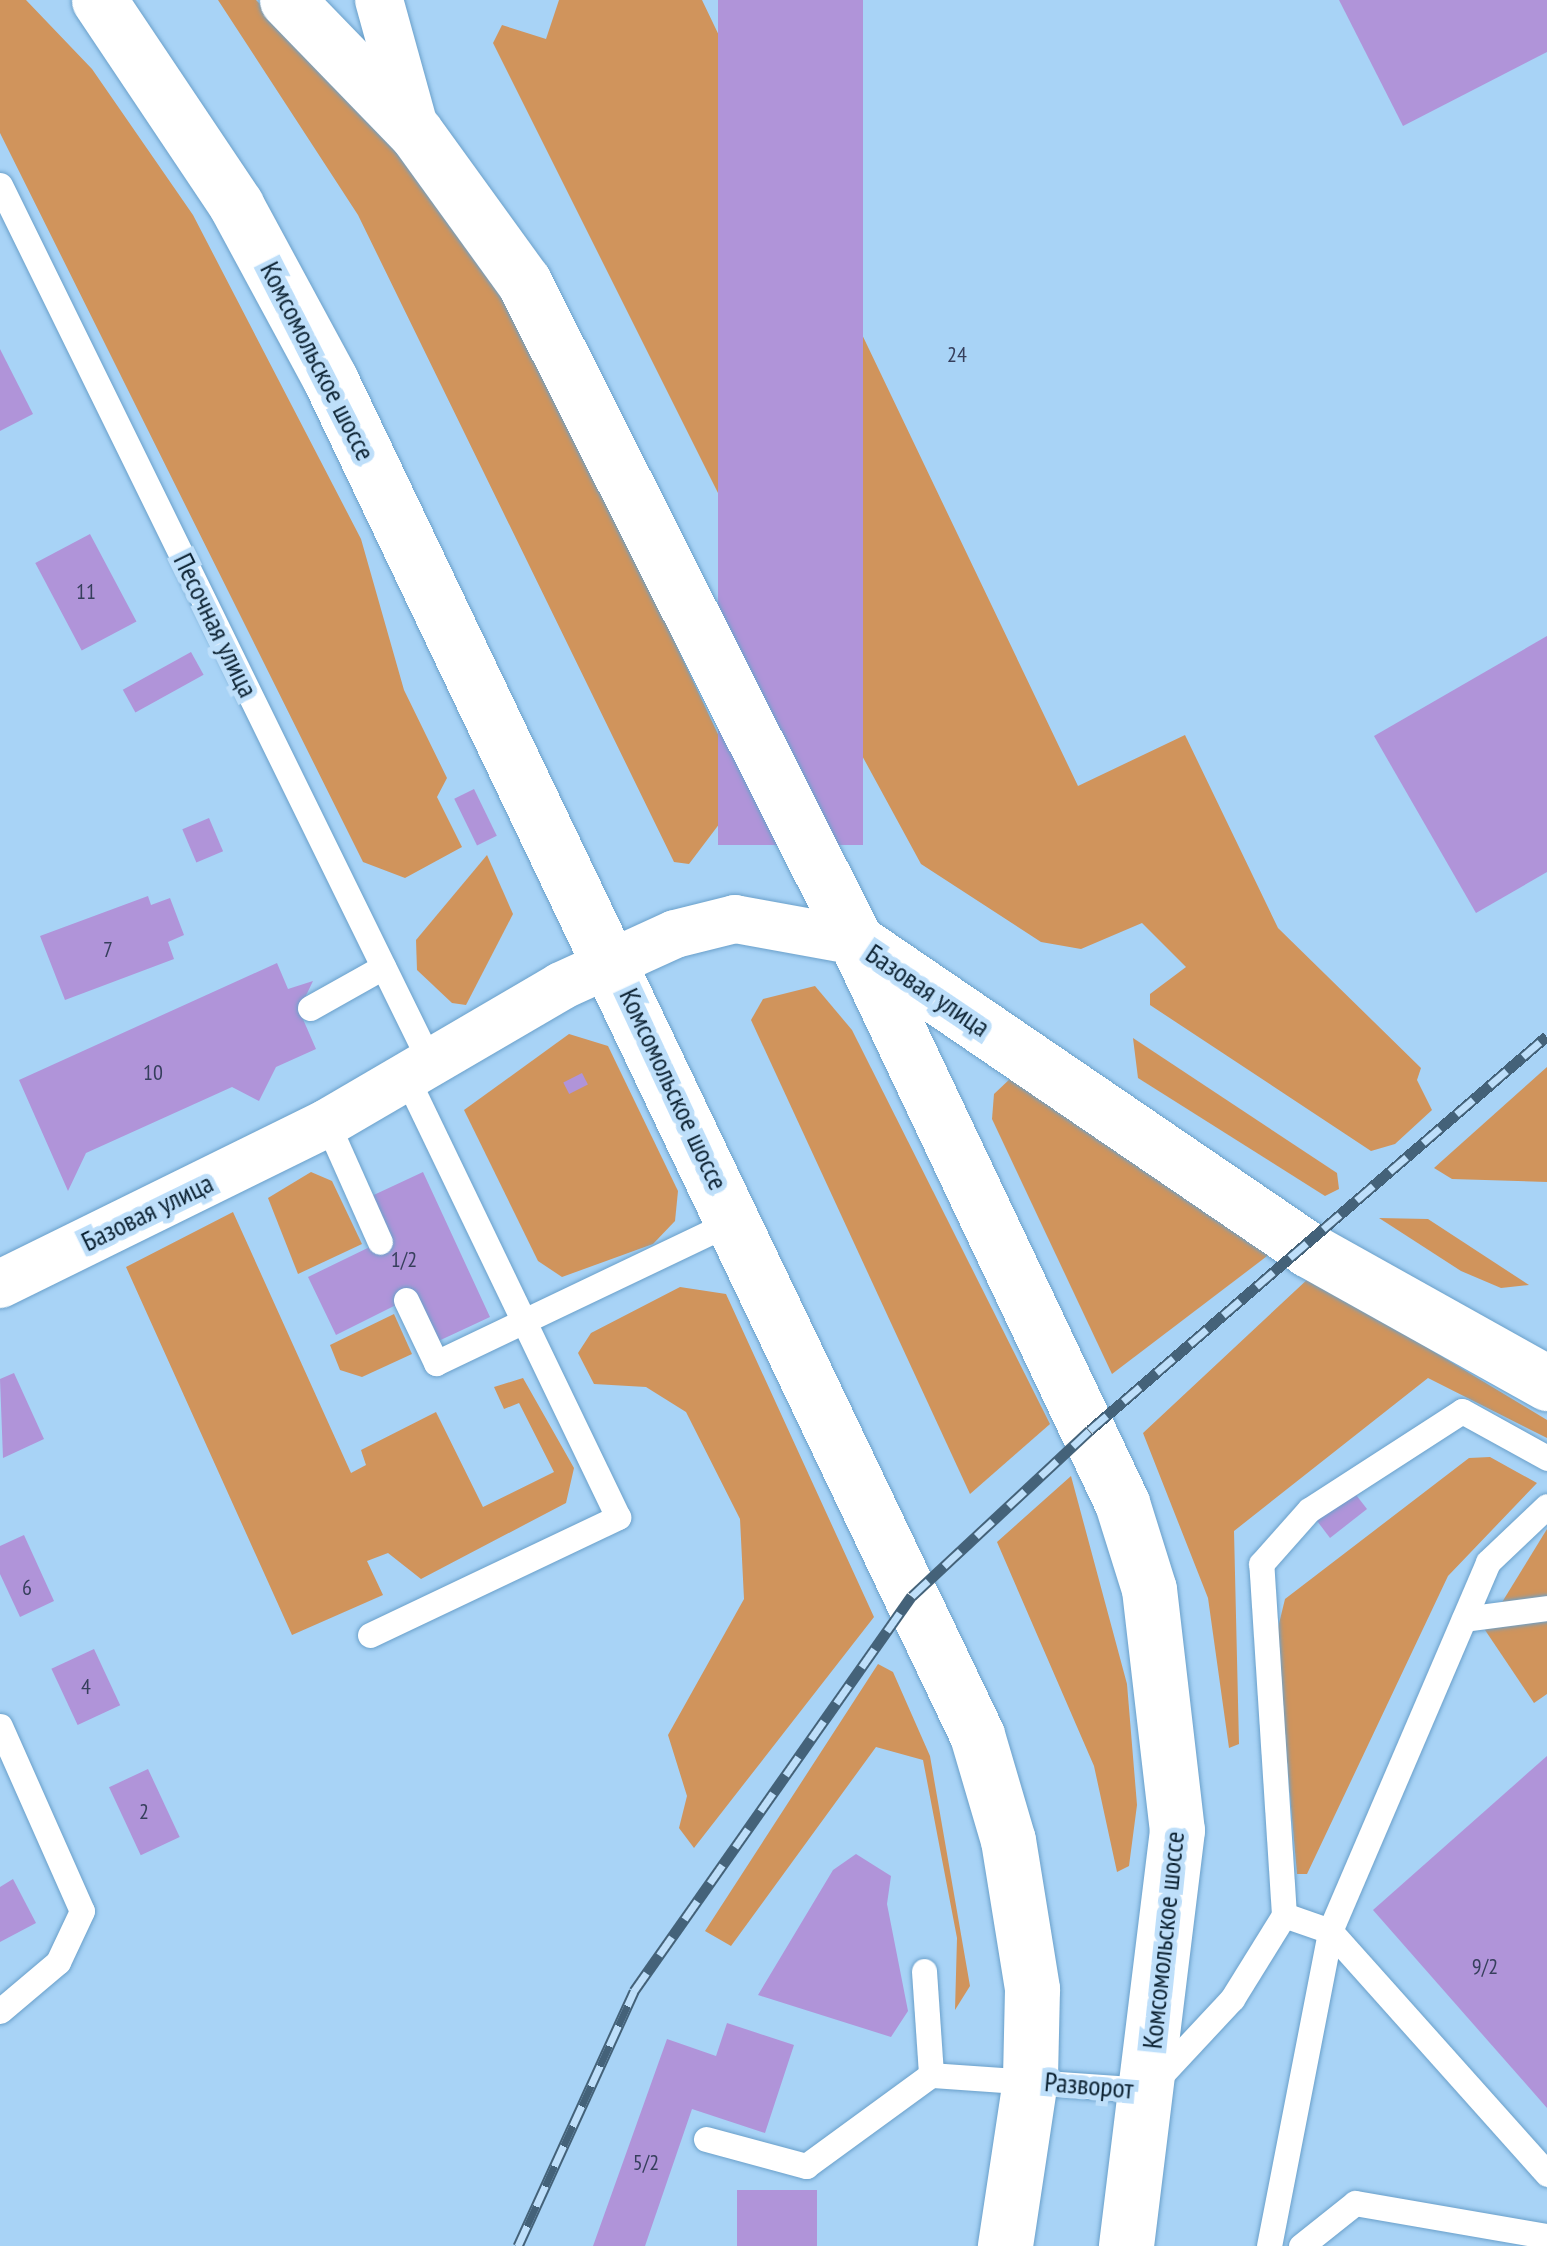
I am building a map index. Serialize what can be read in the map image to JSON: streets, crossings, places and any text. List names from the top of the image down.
{
  "streets": {
    "main road": ["Комсомольское шоссе", "Базовая улица"],
    "lane": ["Песочная улица", "Разворот"]
  },
  "crossings": [
    ["Комсомольское шоссе", "Базовая улица"],
    ["Комсомольское шоссе", "Разворот"],
    ["Песочная улица", "Базовая улица"]
  ],
  "house_numbers": [
    "24",
    "11",
    "7",
    "10",
    "1/2",
    "6",
    "4",
    "2",
    "9/2",
    "5/2"
  ]
}
